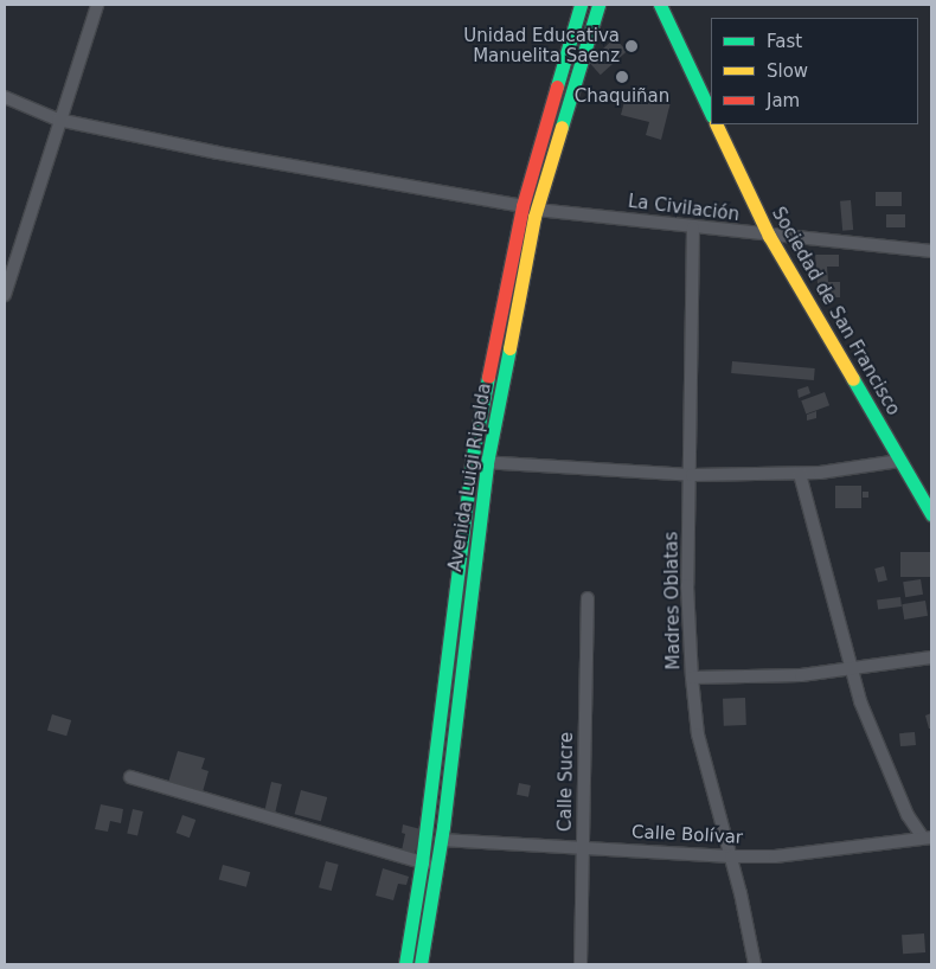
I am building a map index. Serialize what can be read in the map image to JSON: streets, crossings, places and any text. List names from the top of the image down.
{
  "streets": {
    "street": [
      "La Civilación",
      "Sociedad de San Francisco",
      "Avenida Luigi Ripalda",
      "Madres Oblatas",
      "Calle Sucre",
      "Calle Bolívar"
    ]
  },
  "crossings": [
    ["La Civilación", "Sociedad de San Francisco"],
    ["La Civilación", "Avenida Luigi Ripalda"],
    ["La Civilación", "Madres Oblatas"],
    ["Avenida Luigi Ripalda", "Calle Bolívar"],
    ["Madres Oblatas", "Calle Bolívar"],
    ["Calle Sucre", "Calle Bolívar"]
  ],
  "places": ["Unidad Educativa Manuelita Saenz", "Chaquiñan"],
  "legend": ["Fast", "Slow", "Jam"]
}
